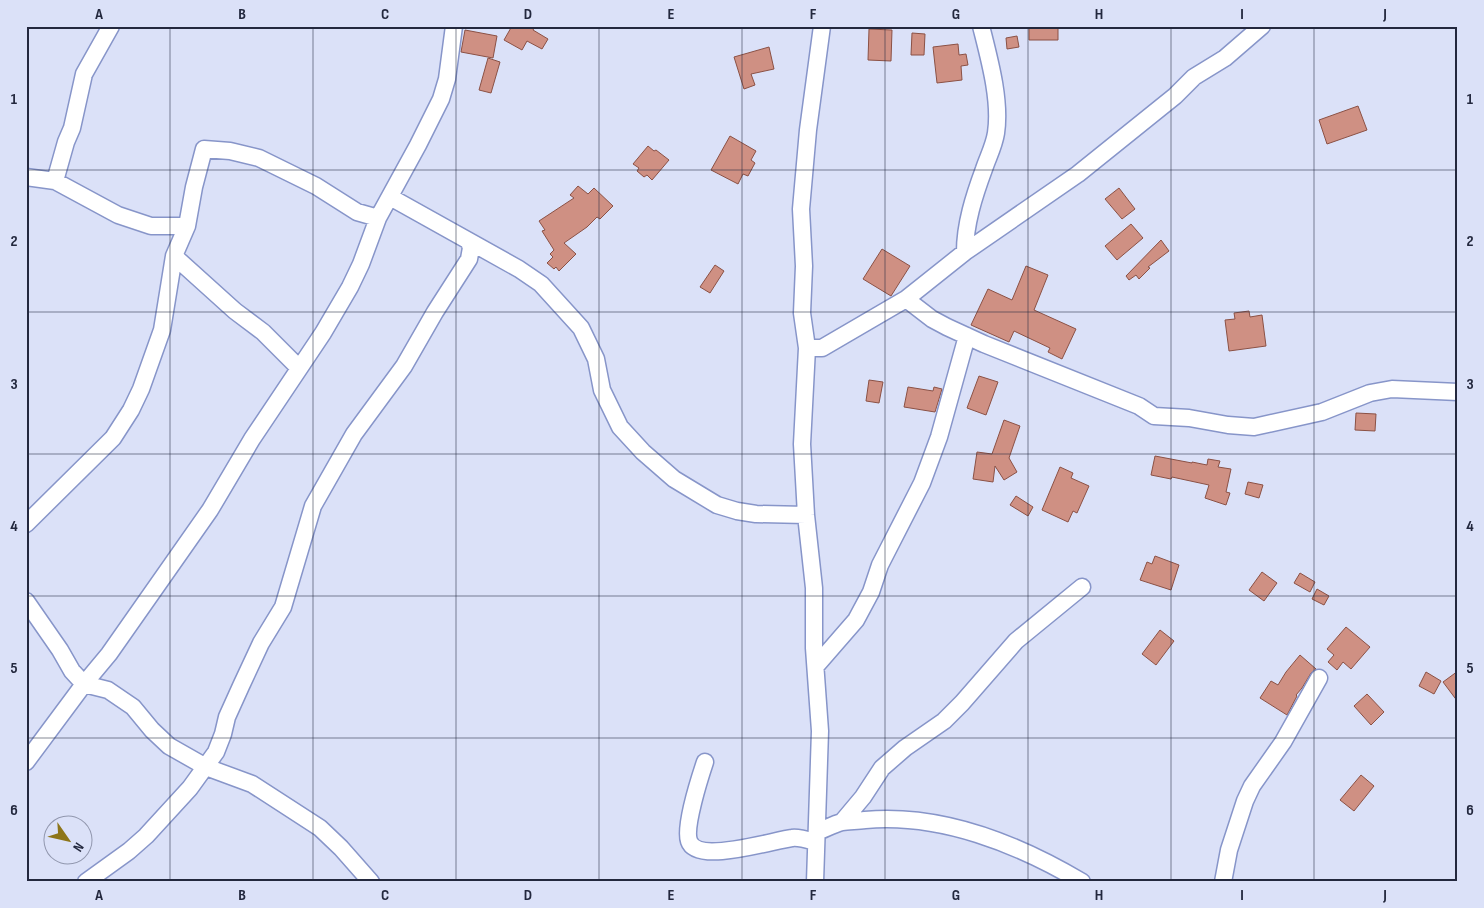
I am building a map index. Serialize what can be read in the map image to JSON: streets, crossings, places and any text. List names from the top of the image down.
{
  "north": "bottom right",
  "grid": {
    "columns": [
      "A",
      "B",
      "C",
      "D",
      "E",
      "F",
      "G",
      "H",
      "I",
      "J"
    ],
    "rows": [
      "1",
      "2",
      "3",
      "4",
      "5",
      "6"
    ]
  }
}
